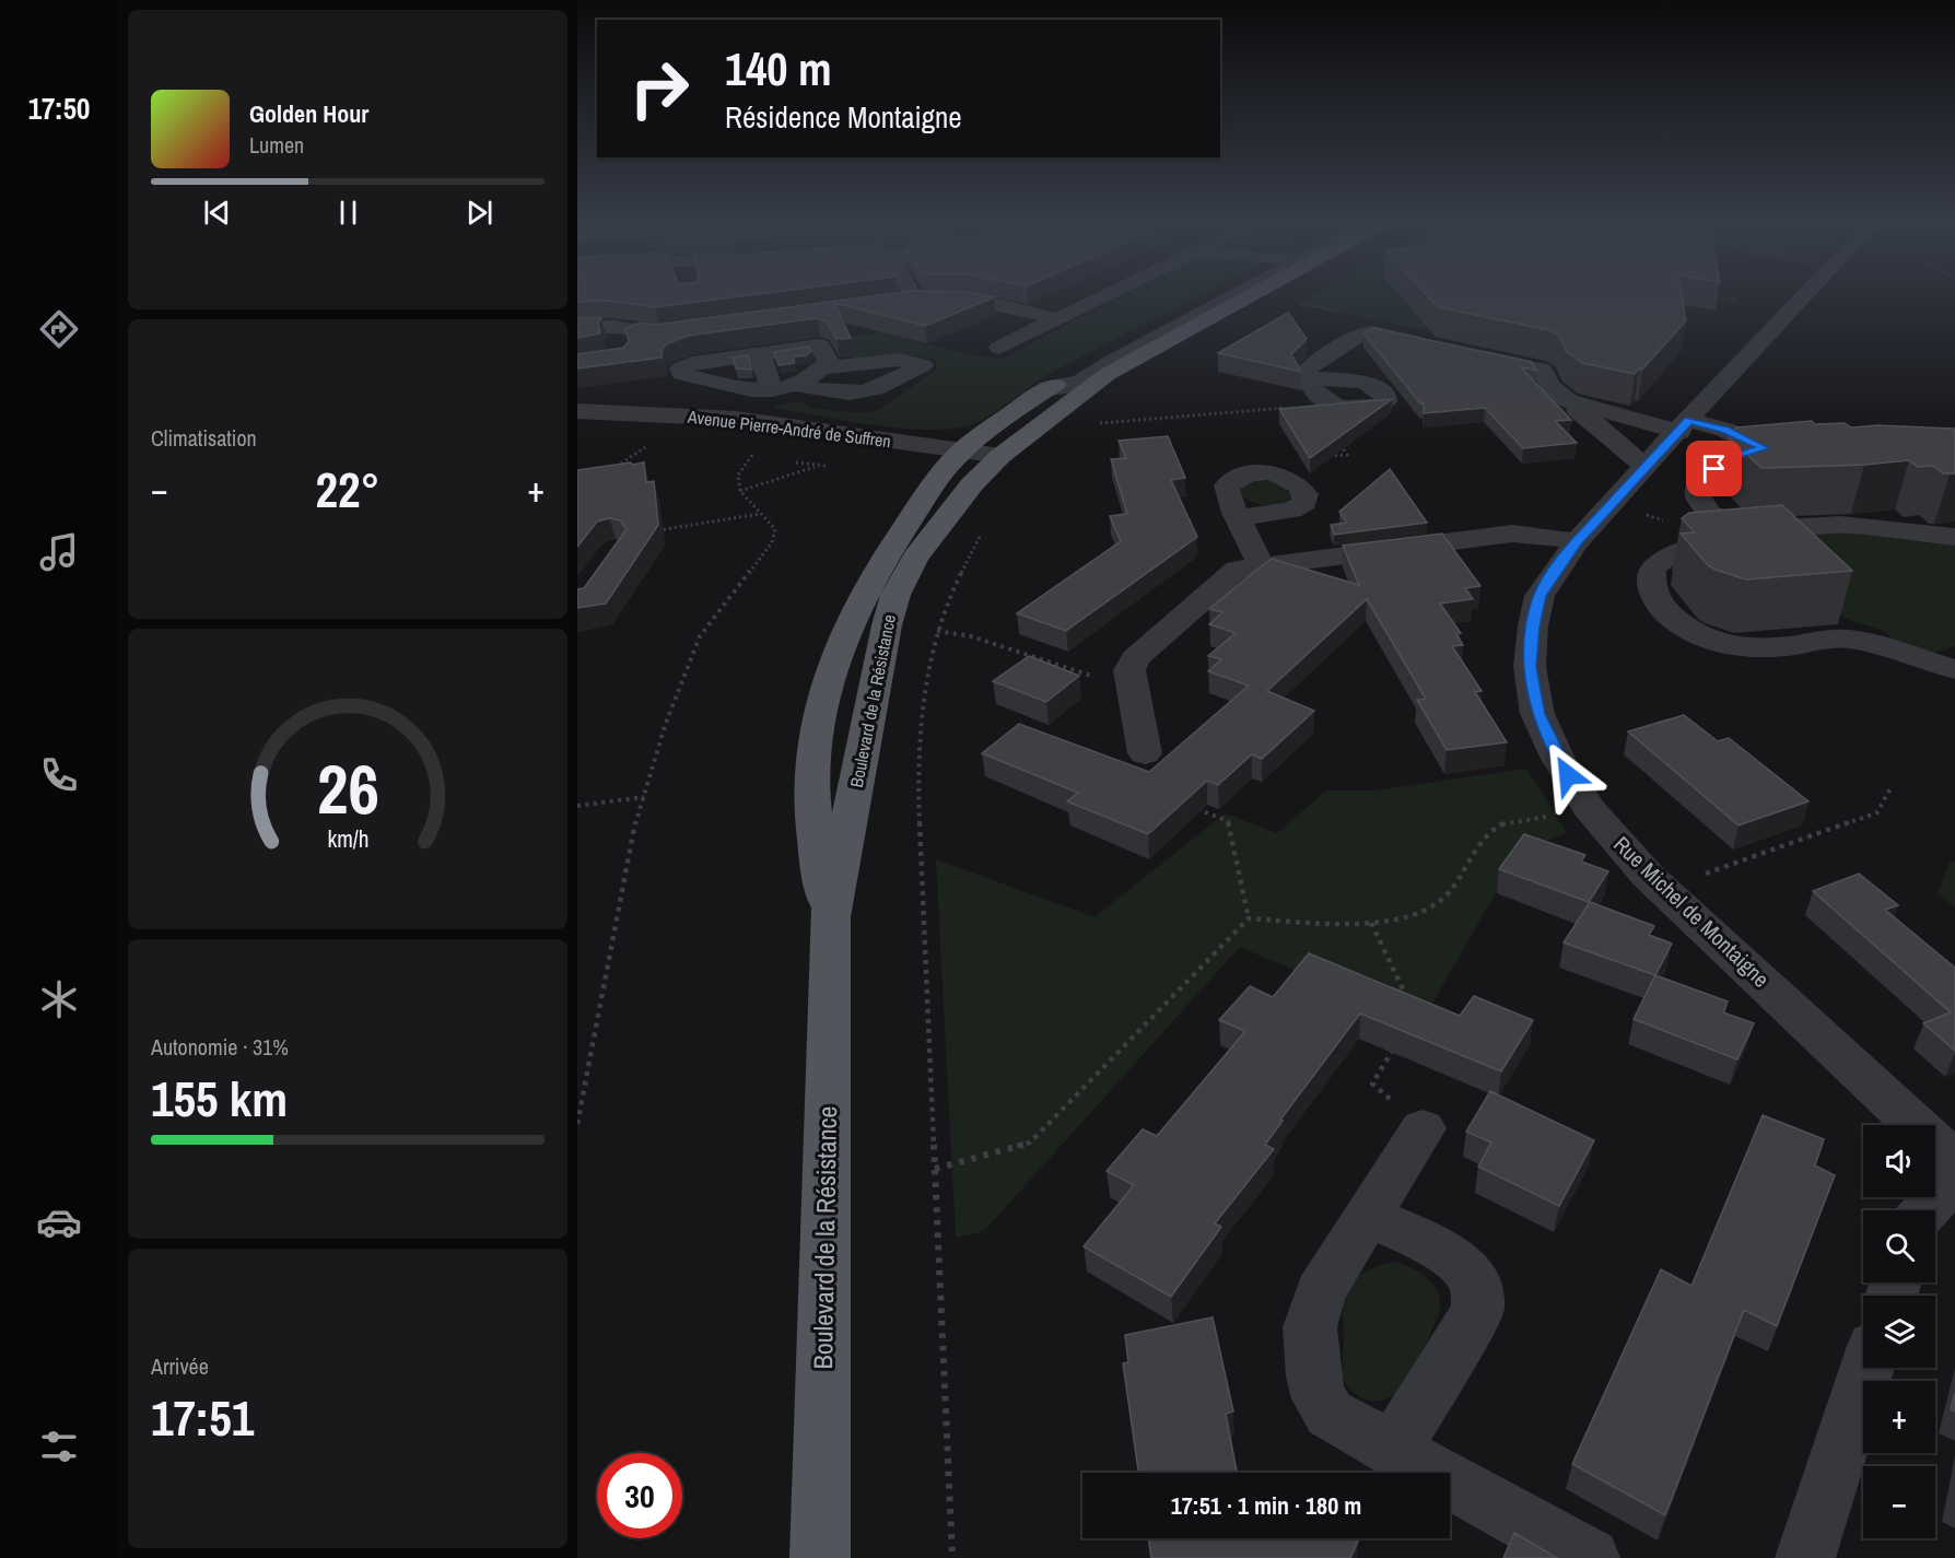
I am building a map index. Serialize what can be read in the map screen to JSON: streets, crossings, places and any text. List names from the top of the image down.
{
  "streets": {
    "main road": ["Boulevard de la Résistance"],
    "street": ["Avenue Pierre-André de Suffren", "Rue Michel de Montaigne"]
  },
  "crossings": [
    ["Avenue Pierre-André de Suffren", "Boulevard de la Résistance"]
  ],
  "page": {
    "tabs": "17:50",
    "turn": ["140 m", "Résidence Montaigne"],
    "song": ["Golden Hour", "Lumen"],
    "tile": [
      "Climatisation",
      ["Autonomie · 31%", "155 km"],
      ["Arrivée", "17:51"]
    ],
    "heat": ["−", "22°", "+"],
    "map_buttons": ["+", "−"],
    "limit": "30",
    "trip": "17:51 · 1 min · 180 m",
    "gauge": ["26", "km/h"]
  }
}
